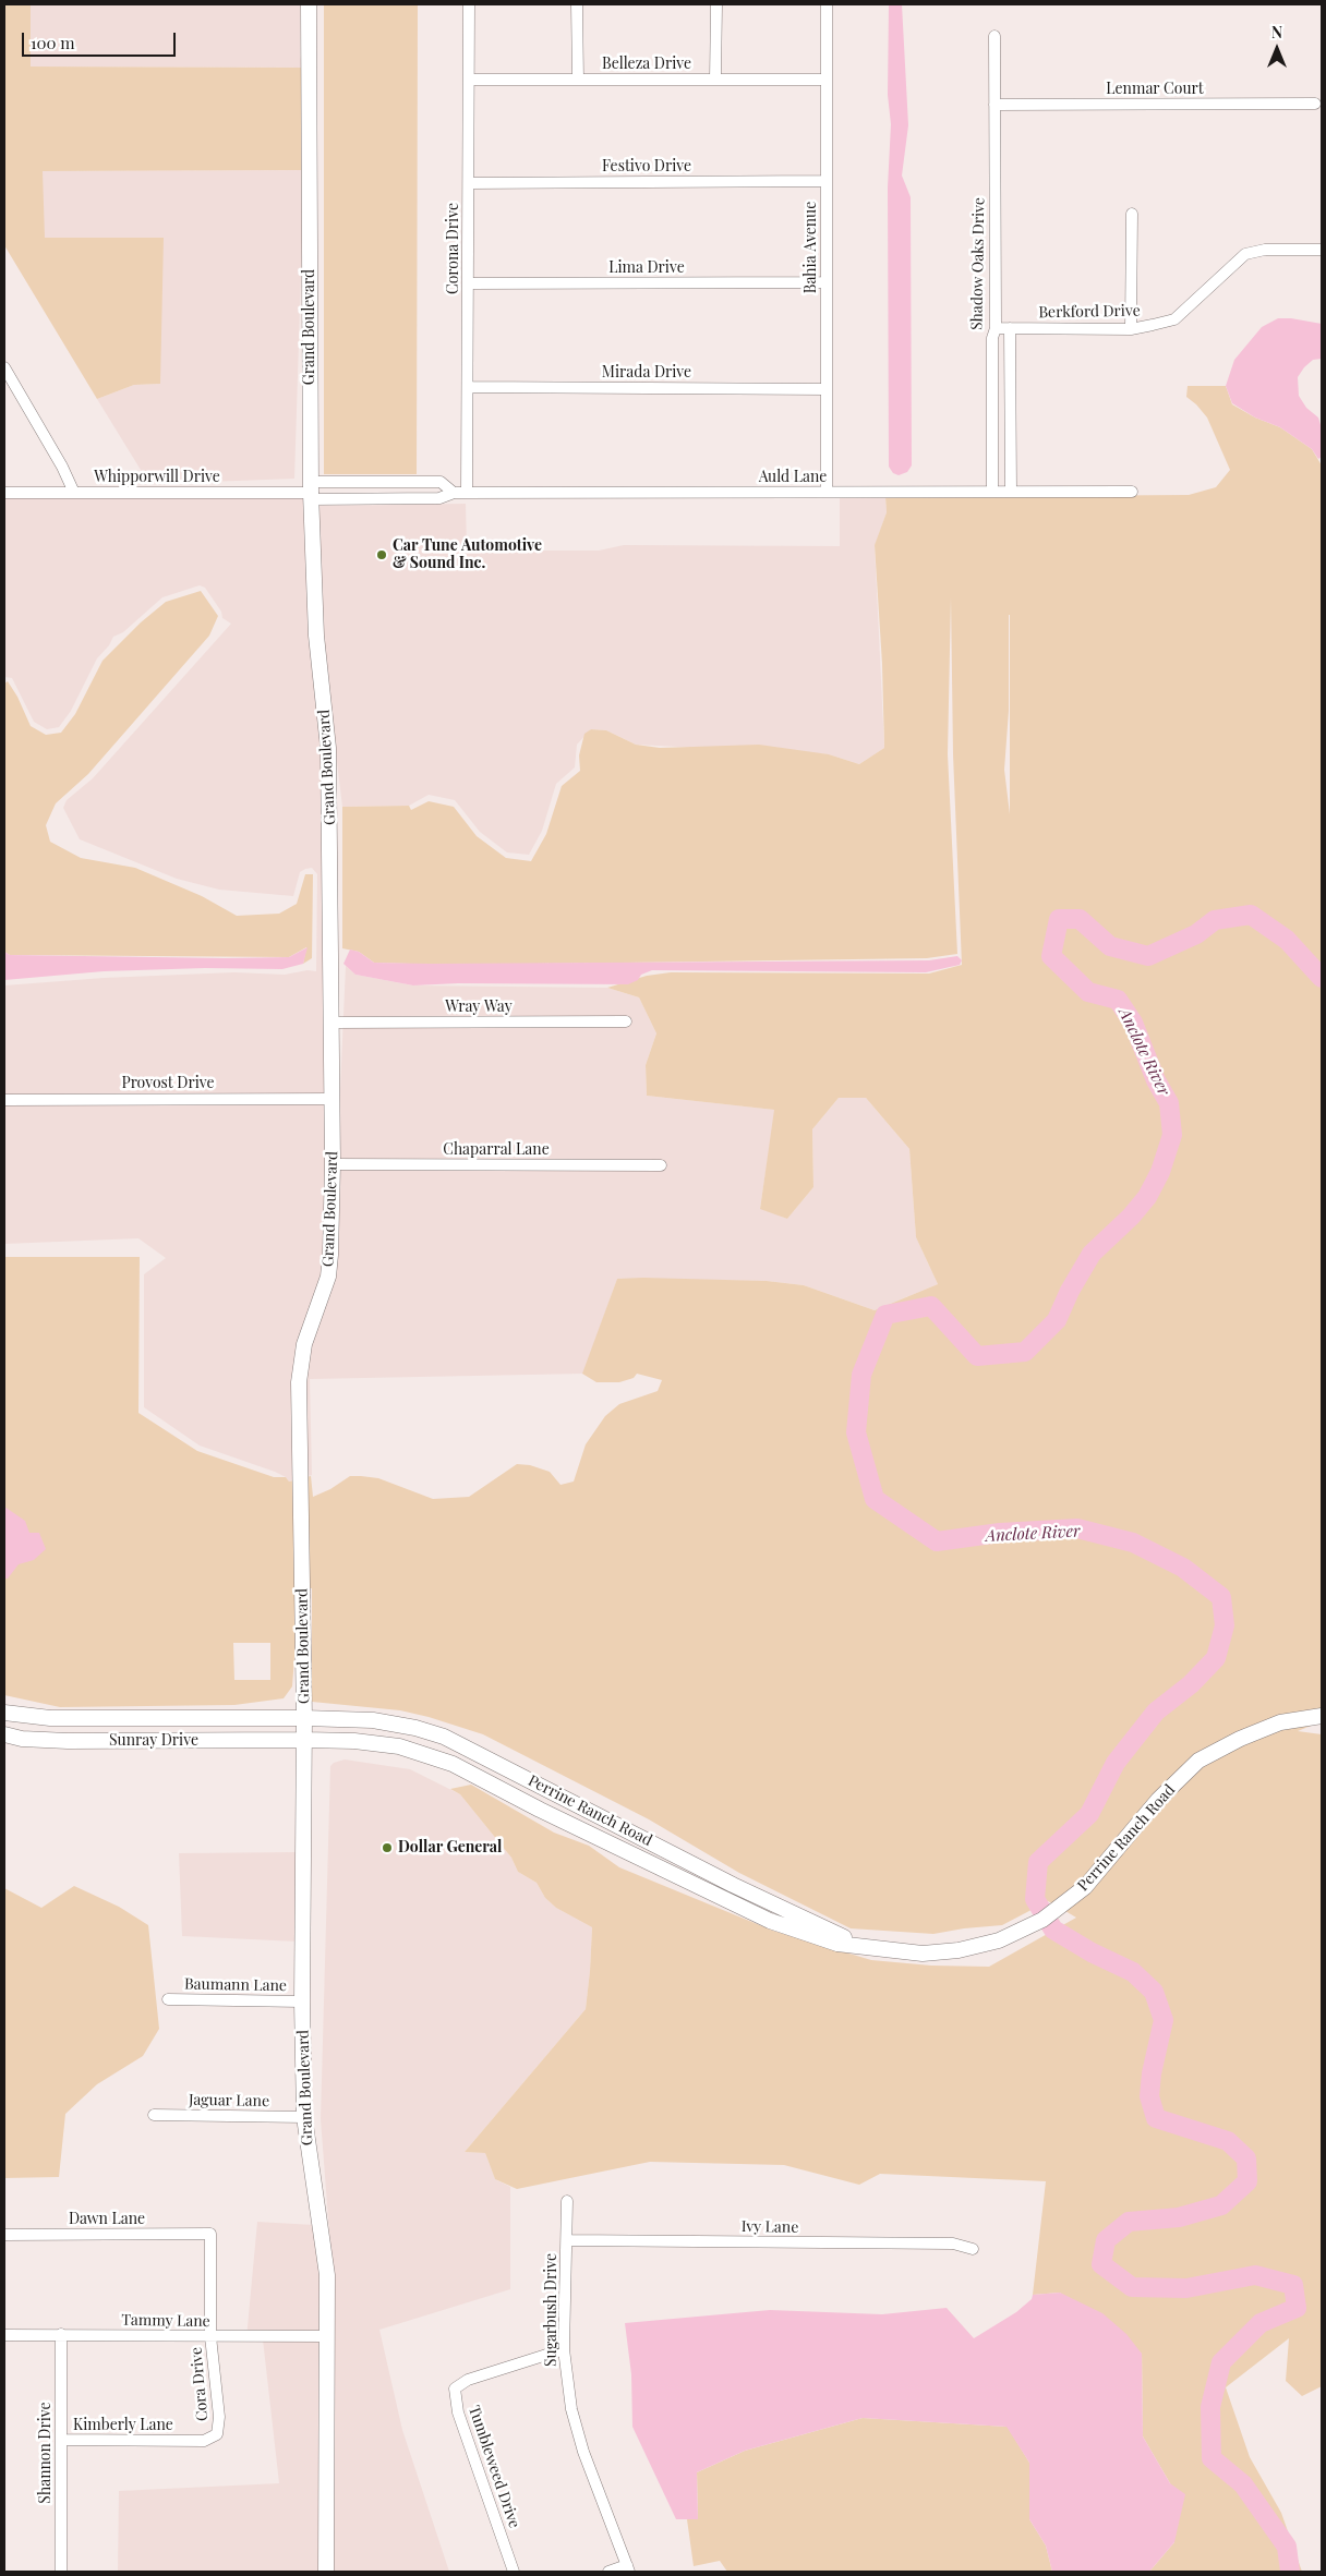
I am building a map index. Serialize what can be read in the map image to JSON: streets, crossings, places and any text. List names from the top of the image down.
{
  "streets": {
    "street": [
      "Belleza Drive",
      "Lenmar Court",
      "Festivo Drive",
      "Bahia Avenue",
      "Corona Drive",
      "Shadow Oaks Drive",
      "Lima Drive",
      "Berkford Drive",
      "Grand Boulevard",
      "Mirada Drive",
      "Whipporwill Drive",
      "Auld Lane",
      "Wray Way",
      "Provost Drive",
      "Chaparral Lane",
      "Sunray Drive",
      "Perrine Ranch Road",
      "Baumann Lane",
      "Jaguar Lane",
      "Dawn Lane",
      "Ivy Lane",
      "Sugarbush Drive",
      "Tammy Lane",
      "Cora Drive",
      "Kimberly Lane",
      "Shannon Drive",
      "Tumbleweed Drive"
    ]
  },
  "crossings": [
    ["Belleza Drive", "Bahia Avenue"],
    ["Belleza Drive", "Corona Drive"],
    ["Lenmar Court", "Shadow Oaks Drive"],
    ["Festivo Drive", "Bahia Avenue"],
    ["Festivo Drive", "Corona Drive"],
    ["Bahia Avenue", "Lima Drive"],
    ["Bahia Avenue", "Mirada Drive"],
    ["Bahia Avenue", "Auld Lane"],
    ["Corona Drive", "Lima Drive"],
    ["Corona Drive", "Mirada Drive"],
    ["Corona Drive", "Auld Lane"],
    ["Shadow Oaks Drive", "Berkford Drive"],
    ["Shadow Oaks Drive", "Auld Lane"],
    ["Grand Boulevard", "Whipporwill Drive"],
    ["Grand Boulevard", "Auld Lane"],
    ["Grand Boulevard", "Wray Way"],
    ["Grand Boulevard", "Provost Drive"],
    ["Grand Boulevard", "Chaparral Lane"],
    ["Grand Boulevard", "Sunray Drive"],
    ["Grand Boulevard", "Perrine Ranch Road"],
    ["Grand Boulevard", "Baumann Lane"],
    ["Grand Boulevard", "Jaguar Lane"],
    ["Grand Boulevard", "Tammy Lane"],
    ["Whipporwill Drive", "Auld Lane"],
    ["Sunray Drive", "Perrine Ranch Road"],
    ["Dawn Lane", "Cora Drive"],
    ["Ivy Lane", "Sugarbush Drive"],
    ["Sugarbush Drive", "Tumbleweed Drive"],
    ["Tammy Lane", "Cora Drive"],
    ["Tammy Lane", "Shannon Drive"],
    ["Cora Drive", "Kimberly Lane"],
    ["Kimberly Lane", "Shannon Drive"]
  ],
  "water": ["Anclote River"],
  "places": ["Car Tune Automotive & Sound Inc.", "Dollar General"],
  "scale_bar": "100 m",
  "north": "top"
}
